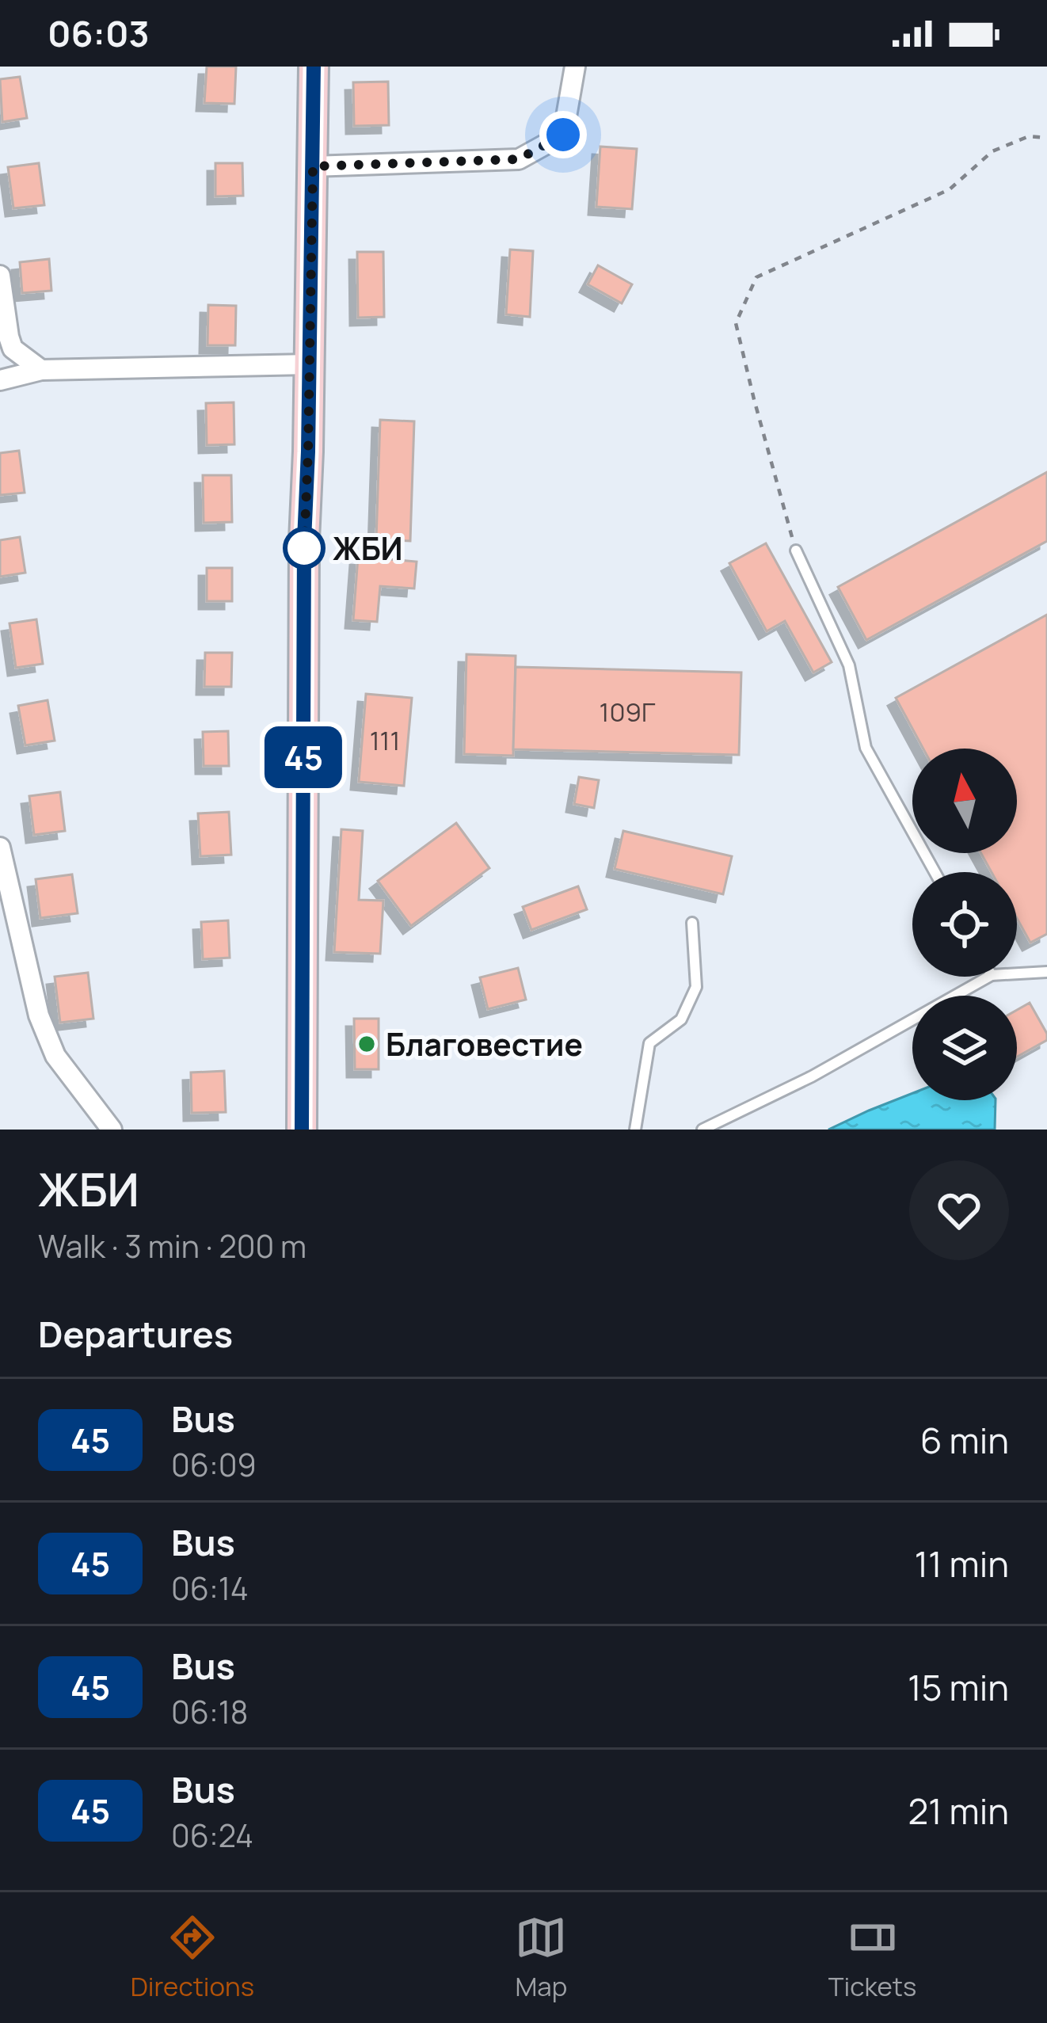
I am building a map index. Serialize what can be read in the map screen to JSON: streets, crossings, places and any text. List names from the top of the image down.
{
  "places": ["ЖБИ", "Благовестие"],
  "lines": ["bus line 45"],
  "house_numbers": ["109Г", "111"],
  "north": "top",
  "page": {
    "status": "06:03",
    "on_map": "45",
    "heading": [
      ["ЖБИ", "Walk · 3 min · 200 m"],
      "Departures"
    ],
    "list": [
      {
        "mark": "45",
        "name": "Bus",
        "note": "06:09",
        "value": "6 min"
      },
      {
        "mark": "45",
        "name": "Bus",
        "note": "06:14",
        "value": "11 min"
      },
      {
        "mark": "45",
        "name": "Bus",
        "note": "06:18",
        "value": "15 min"
      },
      {
        "mark": "45",
        "name": "Bus",
        "note": "06:24",
        "value": "21 min"
      }
    ],
    "tabs": ["Directions", "Map", "Tickets"]
  }
}
